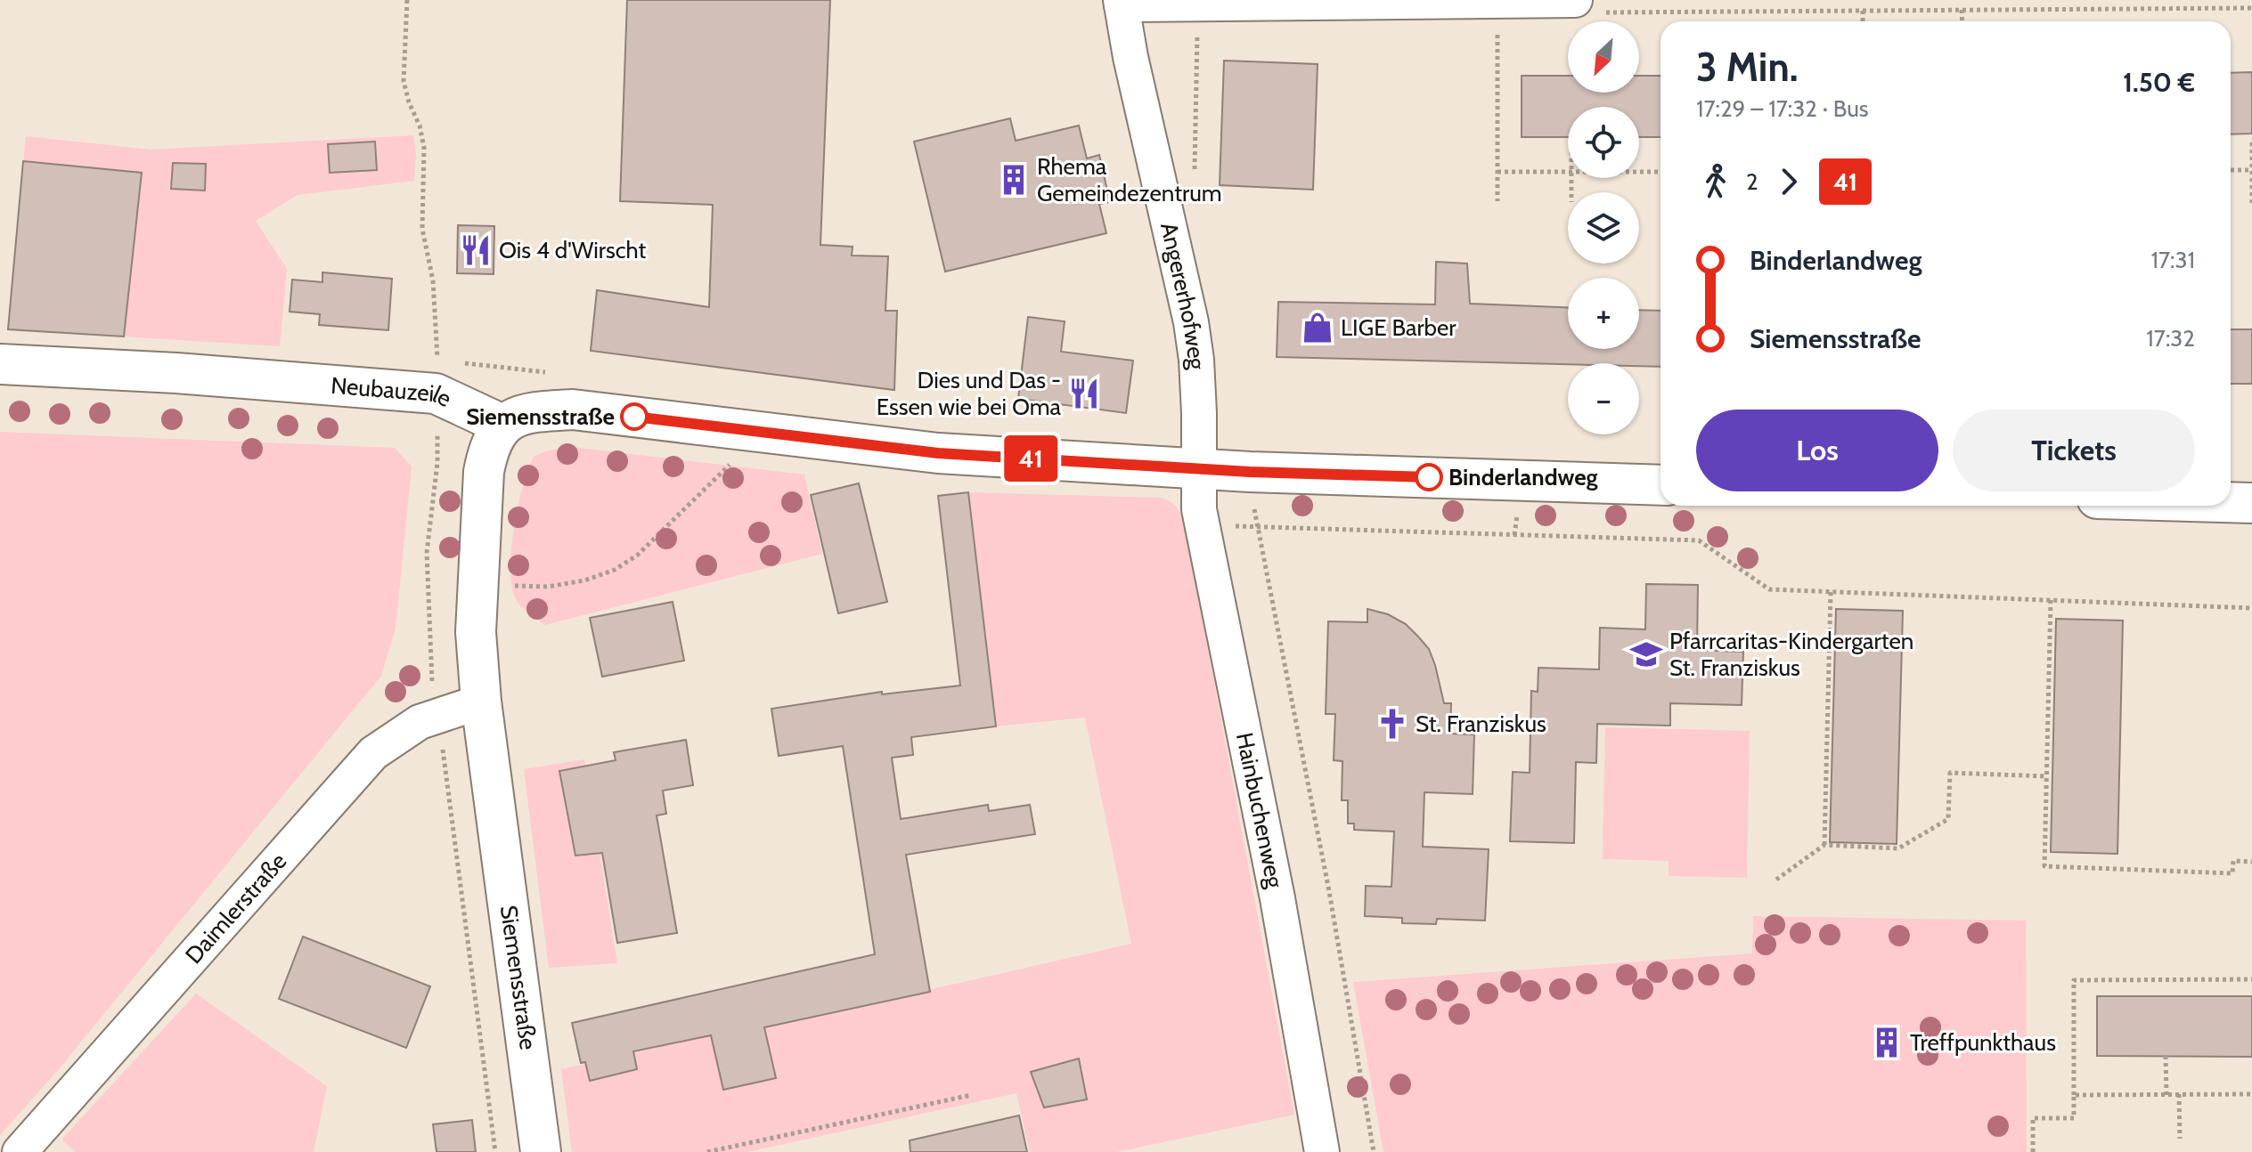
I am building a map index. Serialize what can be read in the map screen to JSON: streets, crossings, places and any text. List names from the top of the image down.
{
  "streets": {
    "street": [
      "Angererhofweg",
      "Neubauzeile",
      "Hainbuchenweg",
      "Daimlerstraße",
      "Siemensstraße"
    ]
  },
  "crossings": [
    ["Angererhofweg", "Hainbuchenweg"],
    ["Neubauzeile", "Siemensstraße"],
    ["Daimlerstraße", "Siemensstraße"]
  ],
  "places": {
    "building": ["Rhema Gemeindezentrum", "Treffpunkthaus"],
    "restaurant": ["Ois 4 d'Wirscht", "Dies und Das - Essen wie bei Oma"],
    "shop": ["LIGE Barber"],
    "other": ["Siemensstraße", "Binderlandweg"],
    "school or university": ["Pfarrcaritas-Kindergarten St. Franziskus"],
    "church": ["St. Franziskus"]
  },
  "lines": ["bus line 41"],
  "north": "bottom left",
  "page": {
    "on_map": "41",
    "map_buttons": ["+", "−"],
    "heading": ["3 Min.", "17:29 – 17:32 · Bus", "1.50 €"],
    "legs": ["2", "41"],
    "list": [
      {
        "name": "Binderlandweg",
        "value": "17:31"
      },
      {
        "name": "Siemensstraße",
        "value": "17:32"
      }
    ],
    "buttons": ["Los", "Tickets"]
  }
}
